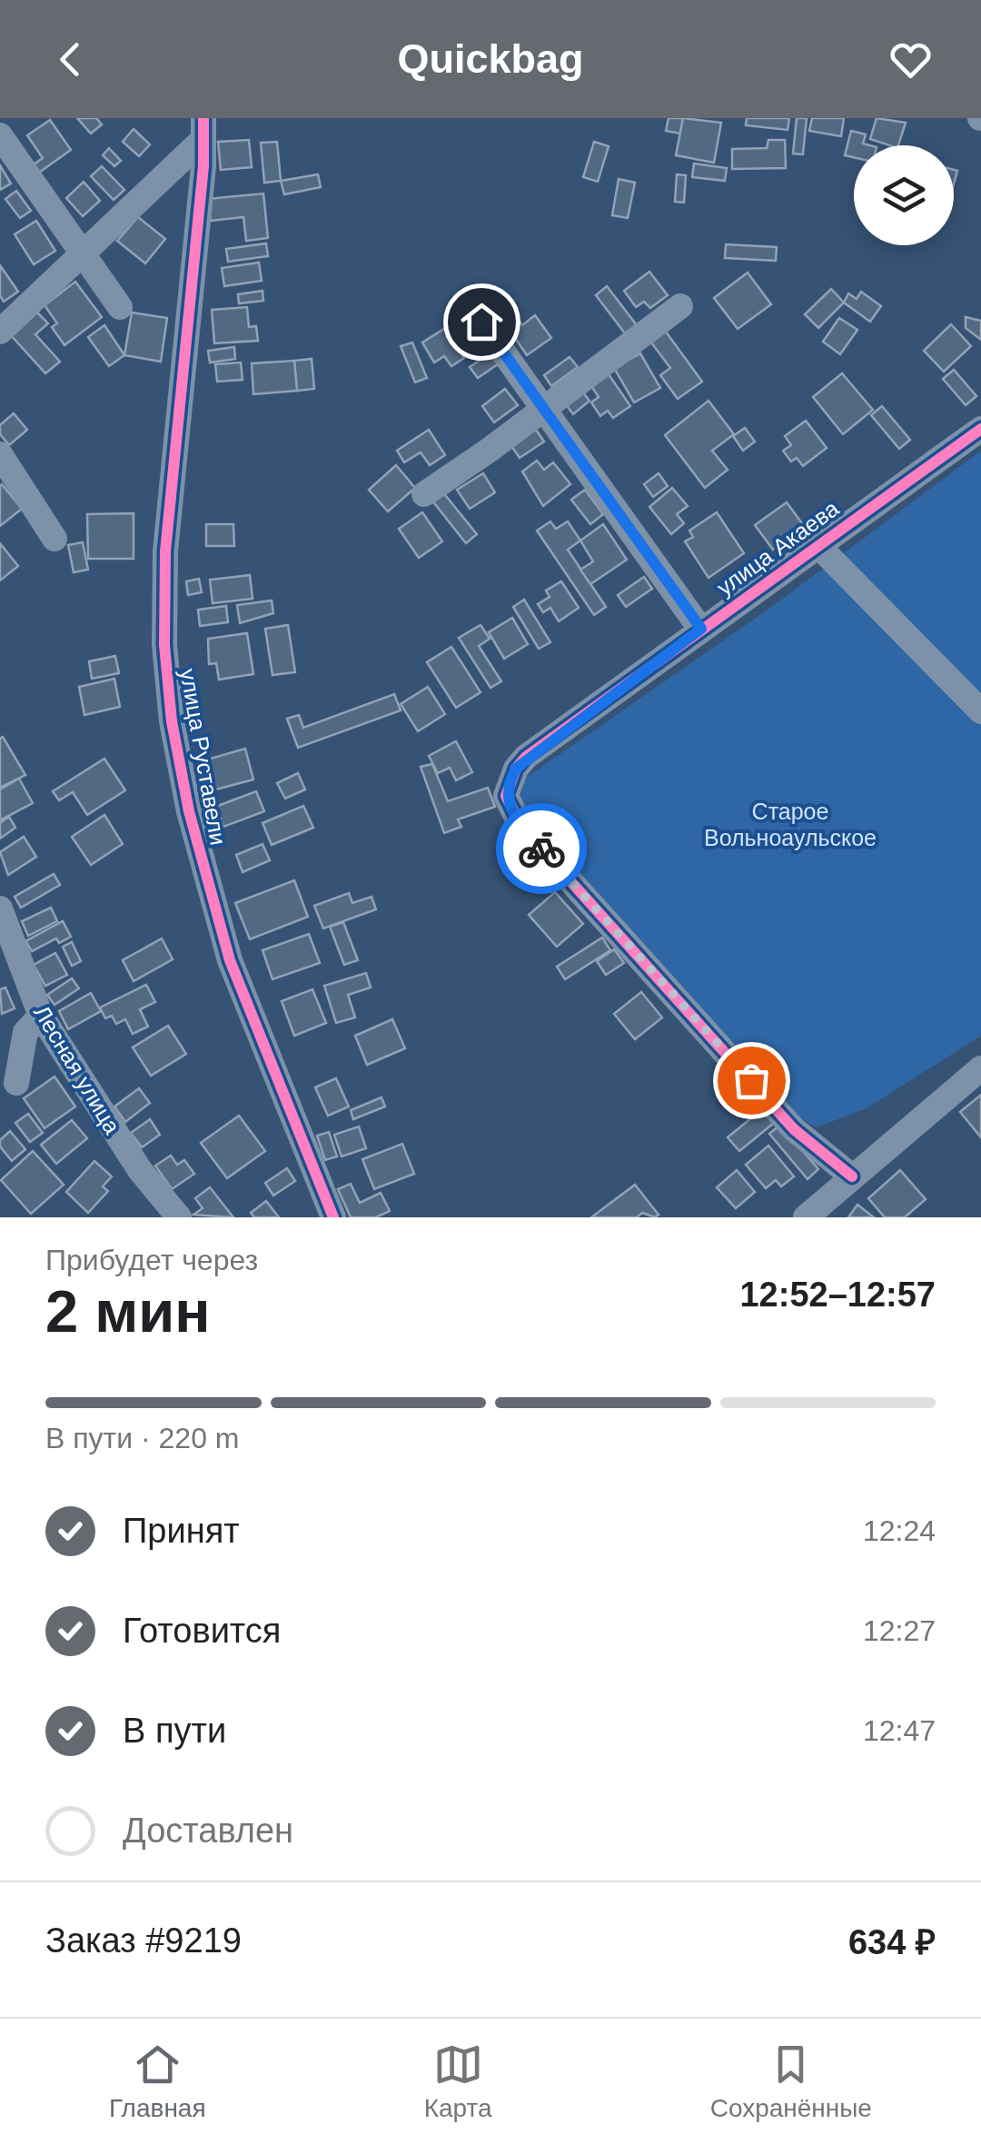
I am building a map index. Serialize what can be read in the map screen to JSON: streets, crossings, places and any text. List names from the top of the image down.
{
  "streets": {
    "street": ["улица Акаева", "улица Руставели", "Лесная улица"]
  },
  "parks": ["Старое Вольноаульское"],
  "page": {
    "header": "Quickbag",
    "heading": ["2 мин", "Прибудет через", "12:52–12:57"],
    "panel": ["Заказ #9219", "634 ₽"],
    "bar": "В пути · 220 m",
    "list": [
      ["Принят", "12:24"],
      ["Готовится", "12:27"],
      ["В пути", "12:47"],
      "Доставлен"
    ],
    "tabs": ["Главная", "Карта", "Сохранённые"]
  }
}
